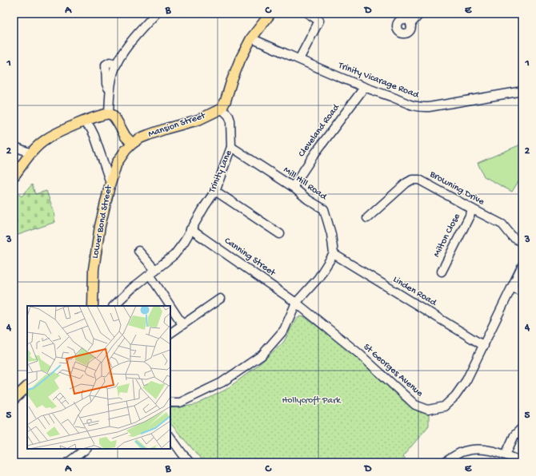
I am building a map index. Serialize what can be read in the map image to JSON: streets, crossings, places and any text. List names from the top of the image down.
{
  "streets": {
    "main road": ["Mansion Street", "Lower Bond Street"],
    "street": [
      "Trinity Vicarage Road",
      "Cleveland Road",
      "Trinity Lane",
      "Mill Hill Road",
      "Browning Drive",
      "Milton Close",
      "Canning Street",
      "Linden Road",
      "St Georges Avenue"
    ]
  },
  "crossings": [
    ["Trinity Vicarage Road", "Cleveland Road"],
    ["Mansion Street", "Trinity Lane"],
    ["Mansion Street", "Lower Bond Street"],
    ["Cleveland Road", "Mill Hill Road"],
    ["Trinity Lane", "Mill Hill Road"],
    ["Trinity Lane", "Canning Street"],
    ["Mill Hill Road", "Linden Road"],
    ["Browning Drive", "Milton Close"],
    ["Canning Street", "St Georges Avenue"],
    ["Linden Road", "St Georges Avenue"]
  ],
  "parks": ["Hollycroft Park"],
  "grid": {
    "columns": [
      "A",
      "B",
      "C",
      "D",
      "E"
    ],
    "rows": [
      "1",
      "2",
      "3",
      "4",
      "5"
    ]
  }
}
